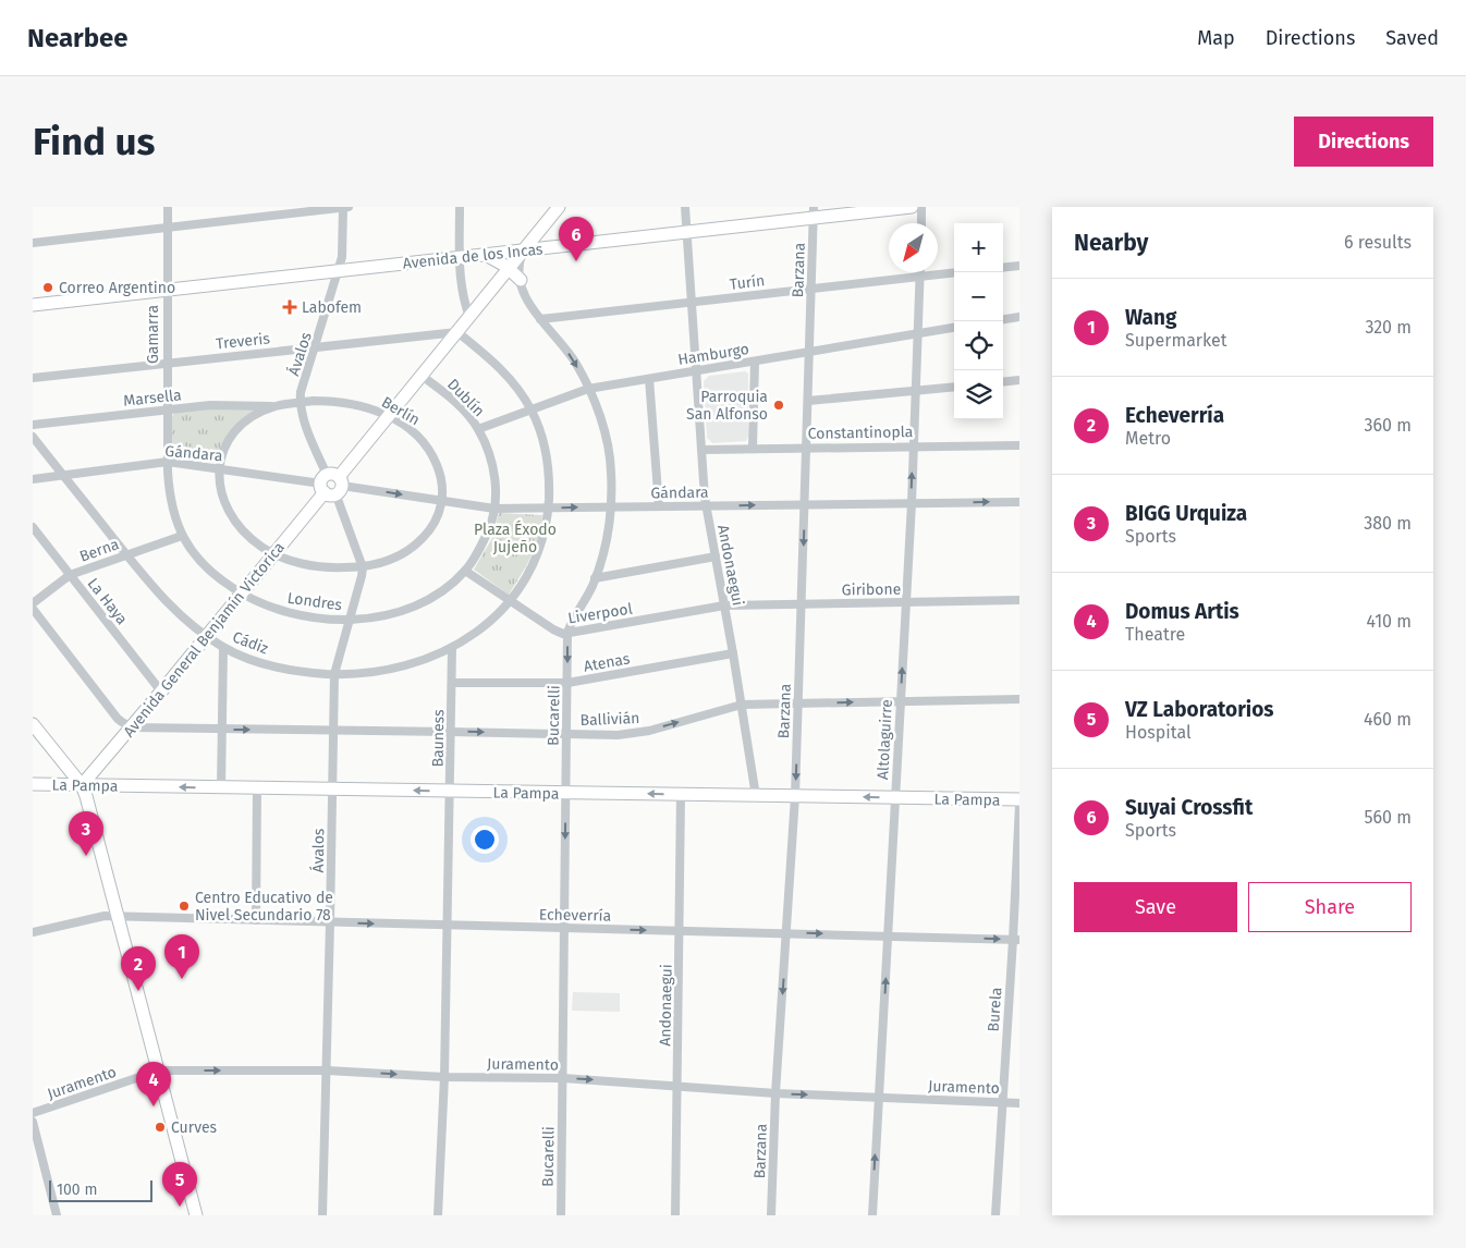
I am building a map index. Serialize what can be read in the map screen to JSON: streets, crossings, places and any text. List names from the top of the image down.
{
  "streets": {
    "street": [
      "Avenida de los Incas",
      "Barzana",
      "Turín",
      "Gamarra",
      "Treveris",
      "Ávalos",
      "Hamburgo",
      "Marsella",
      "Dublín",
      "Berlín",
      "Constantinopla",
      "Gándara",
      "Berna",
      "Andonaegui",
      "Giribone",
      "La Haya",
      "Londres",
      "Liverpool",
      "Avenida General Benjamín Victorica",
      "Cádiz",
      "Atenas",
      "Bucarelli",
      "Ballivián",
      "Bauness",
      "Altolaguirre",
      "La Pampa",
      "Echeverría",
      "Burela",
      "Juramento"
    ]
  },
  "crossings": [
    ["Avenida de los Incas", "Barzana"],
    ["Avenida de los Incas", "Gamarra"],
    ["Avenida de los Incas", "Ávalos"],
    ["Avenida de los Incas", "Andonaegui"],
    ["Avenida de los Incas", "Avenida General Benjamín Victorica"],
    ["Avenida de los Incas", "Bucarelli"],
    ["Barzana", "Turín"],
    ["Barzana", "Hamburgo"],
    ["Barzana", "Constantinopla"],
    ["Barzana", "Gándara"],
    ["Barzana", "Giribone"],
    ["Barzana", "Ballivián"],
    ["Barzana", "La Pampa"],
    ["Barzana", "Echeverría"],
    ["Barzana", "Juramento"],
    ["Turín", "Andonaegui"],
    ["Turín", "Bucarelli"],
    ["Turín", "Altolaguirre"],
    ["Gamarra", "Treveris"],
    ["Gamarra", "Marsella"],
    ["Gamarra", "Gándara"],
    ["Gamarra", "Londres"],
    ["Treveris", "Ávalos"],
    ["Treveris", "Avenida General Benjamín Victorica"],
    ["Ávalos", "Berlín"],
    ["Ávalos", "Londres"],
    ["Ávalos", "Cádiz"],
    ["Ávalos", "Ballivián"],
    ["Ávalos", "La Pampa"],
    ["Ávalos", "Echeverría"],
    ["Ávalos", "Juramento"],
    ["Hamburgo", "Dublín"],
    ["Hamburgo", "Andonaegui"],
    ["Hamburgo", "Bucarelli"],
    ["Hamburgo", "Altolaguirre"],
    ["Marsella", "Berlín"],
    ["Dublín", "Gándara"],
    ["Dublín", "Londres"],
    ["Dublín", "Avenida General Benjamín Victorica"],
    ["Berlín", "Gándara"],
    ["Berlín", "Avenida General Benjamín Victorica"],
    ["Constantinopla", "Andonaegui"],
    ["Constantinopla", "Altolaguirre"],
    ["Gándara", "Andonaegui"],
    ["Gándara", "Londres"],
    ["Gándara", "Avenida General Benjamín Victorica"],
    ["Gándara", "Cádiz"],
    ["Gándara", "Bucarelli"],
    ["Gándara", "Altolaguirre"],
    ["Berna", "La Haya"],
    ["Berna", "Londres"],
    ["Berna", "Cádiz"],
    ["Andonaegui", "Giribone"],
    ["Andonaegui", "Liverpool"],
    ["Andonaegui", "Atenas"],
    ["Andonaegui", "Ballivián"],
    ["Andonaegui", "La Pampa"],
    ["Andonaegui", "Echeverría"],
    ["Andonaegui", "Juramento"],
    ["Giribone", "Liverpool"],
    ["Giribone", "Altolaguirre"],
    ["La Haya", "Avenida General Benjamín Victorica"],
    ["Londres", "Liverpool"],
    ["Londres", "Avenida General Benjamín Victorica"],
    ["Liverpool", "Bucarelli"],
    ["Avenida General Benjamín Victorica", "Cádiz"],
    ["Avenida General Benjamín Victorica", "Bucarelli"],
    ["Avenida General Benjamín Victorica", "Ballivián"],
    ["Avenida General Benjamín Victorica", "La Pampa"],
    ["Cádiz", "Bauness"],
    ["Atenas", "Bucarelli"],
    ["Atenas", "Bauness"],
    ["Bucarelli", "Ballivián"],
    ["Bucarelli", "La Pampa"],
    ["Bucarelli", "Echeverría"],
    ["Bucarelli", "Juramento"],
    ["Ballivián", "Bauness"],
    ["Ballivián", "Altolaguirre"],
    ["Bauness", "La Pampa"],
    ["Bauness", "Echeverría"],
    ["Bauness", "Juramento"],
    ["Altolaguirre", "La Pampa"],
    ["Altolaguirre", "Echeverría"],
    ["Altolaguirre", "Juramento"],
    ["Echeverría", "Burela"],
    ["Burela", "Juramento"]
  ],
  "one_way": [
    "Barzana",
    "Gándara",
    "Ballivián",
    "Altolaguirre",
    "La Pampa",
    "Echeverría",
    "Juramento"
  ],
  "parks": ["Plaza Éxodo Jujeño"],
  "places": {
    "other": [
      "Correo Argentino",
      "Parroquia San Alfonso",
      "Centro Educativo de Nivel Secundario 78",
      "Curves"
    ],
    "health": ["Labofem"]
  },
  "scale_bar": "100 m",
  "north": "bottom left",
  "page": {
    "header": "Nearbee",
    "nav": ["Map", "Directions", "Saved"],
    "buttons": [
      "Directions",
      ["Save", "Share"]
    ],
    "title": "Find us",
    "heading": ["Nearby", "6 results"],
    "pins": [
      "6",
      "3",
      "1",
      "2",
      "4",
      "5"
    ],
    "map_buttons": ["+", "−"],
    "list": [
      {
        "mark": "1",
        "name": "Wang",
        "note": "Supermarket",
        "value": "320 m"
      },
      {
        "mark": "2",
        "name": "Echeverría",
        "note": "Metro",
        "value": "360 m"
      },
      {
        "mark": "3",
        "name": "BIGG Urquiza",
        "note": "Sports",
        "value": "380 m"
      },
      {
        "mark": "4",
        "name": "Domus Artis",
        "note": "Theatre",
        "value": "410 m"
      },
      {
        "mark": "5",
        "name": "VZ Laboratorios",
        "note": "Hospital",
        "value": "460 m"
      },
      {
        "mark": "6",
        "name": "Suyai Crossfit",
        "note": "Sports",
        "value": "560 m"
      }
    ],
    "scale": "100 m"
  }
}
